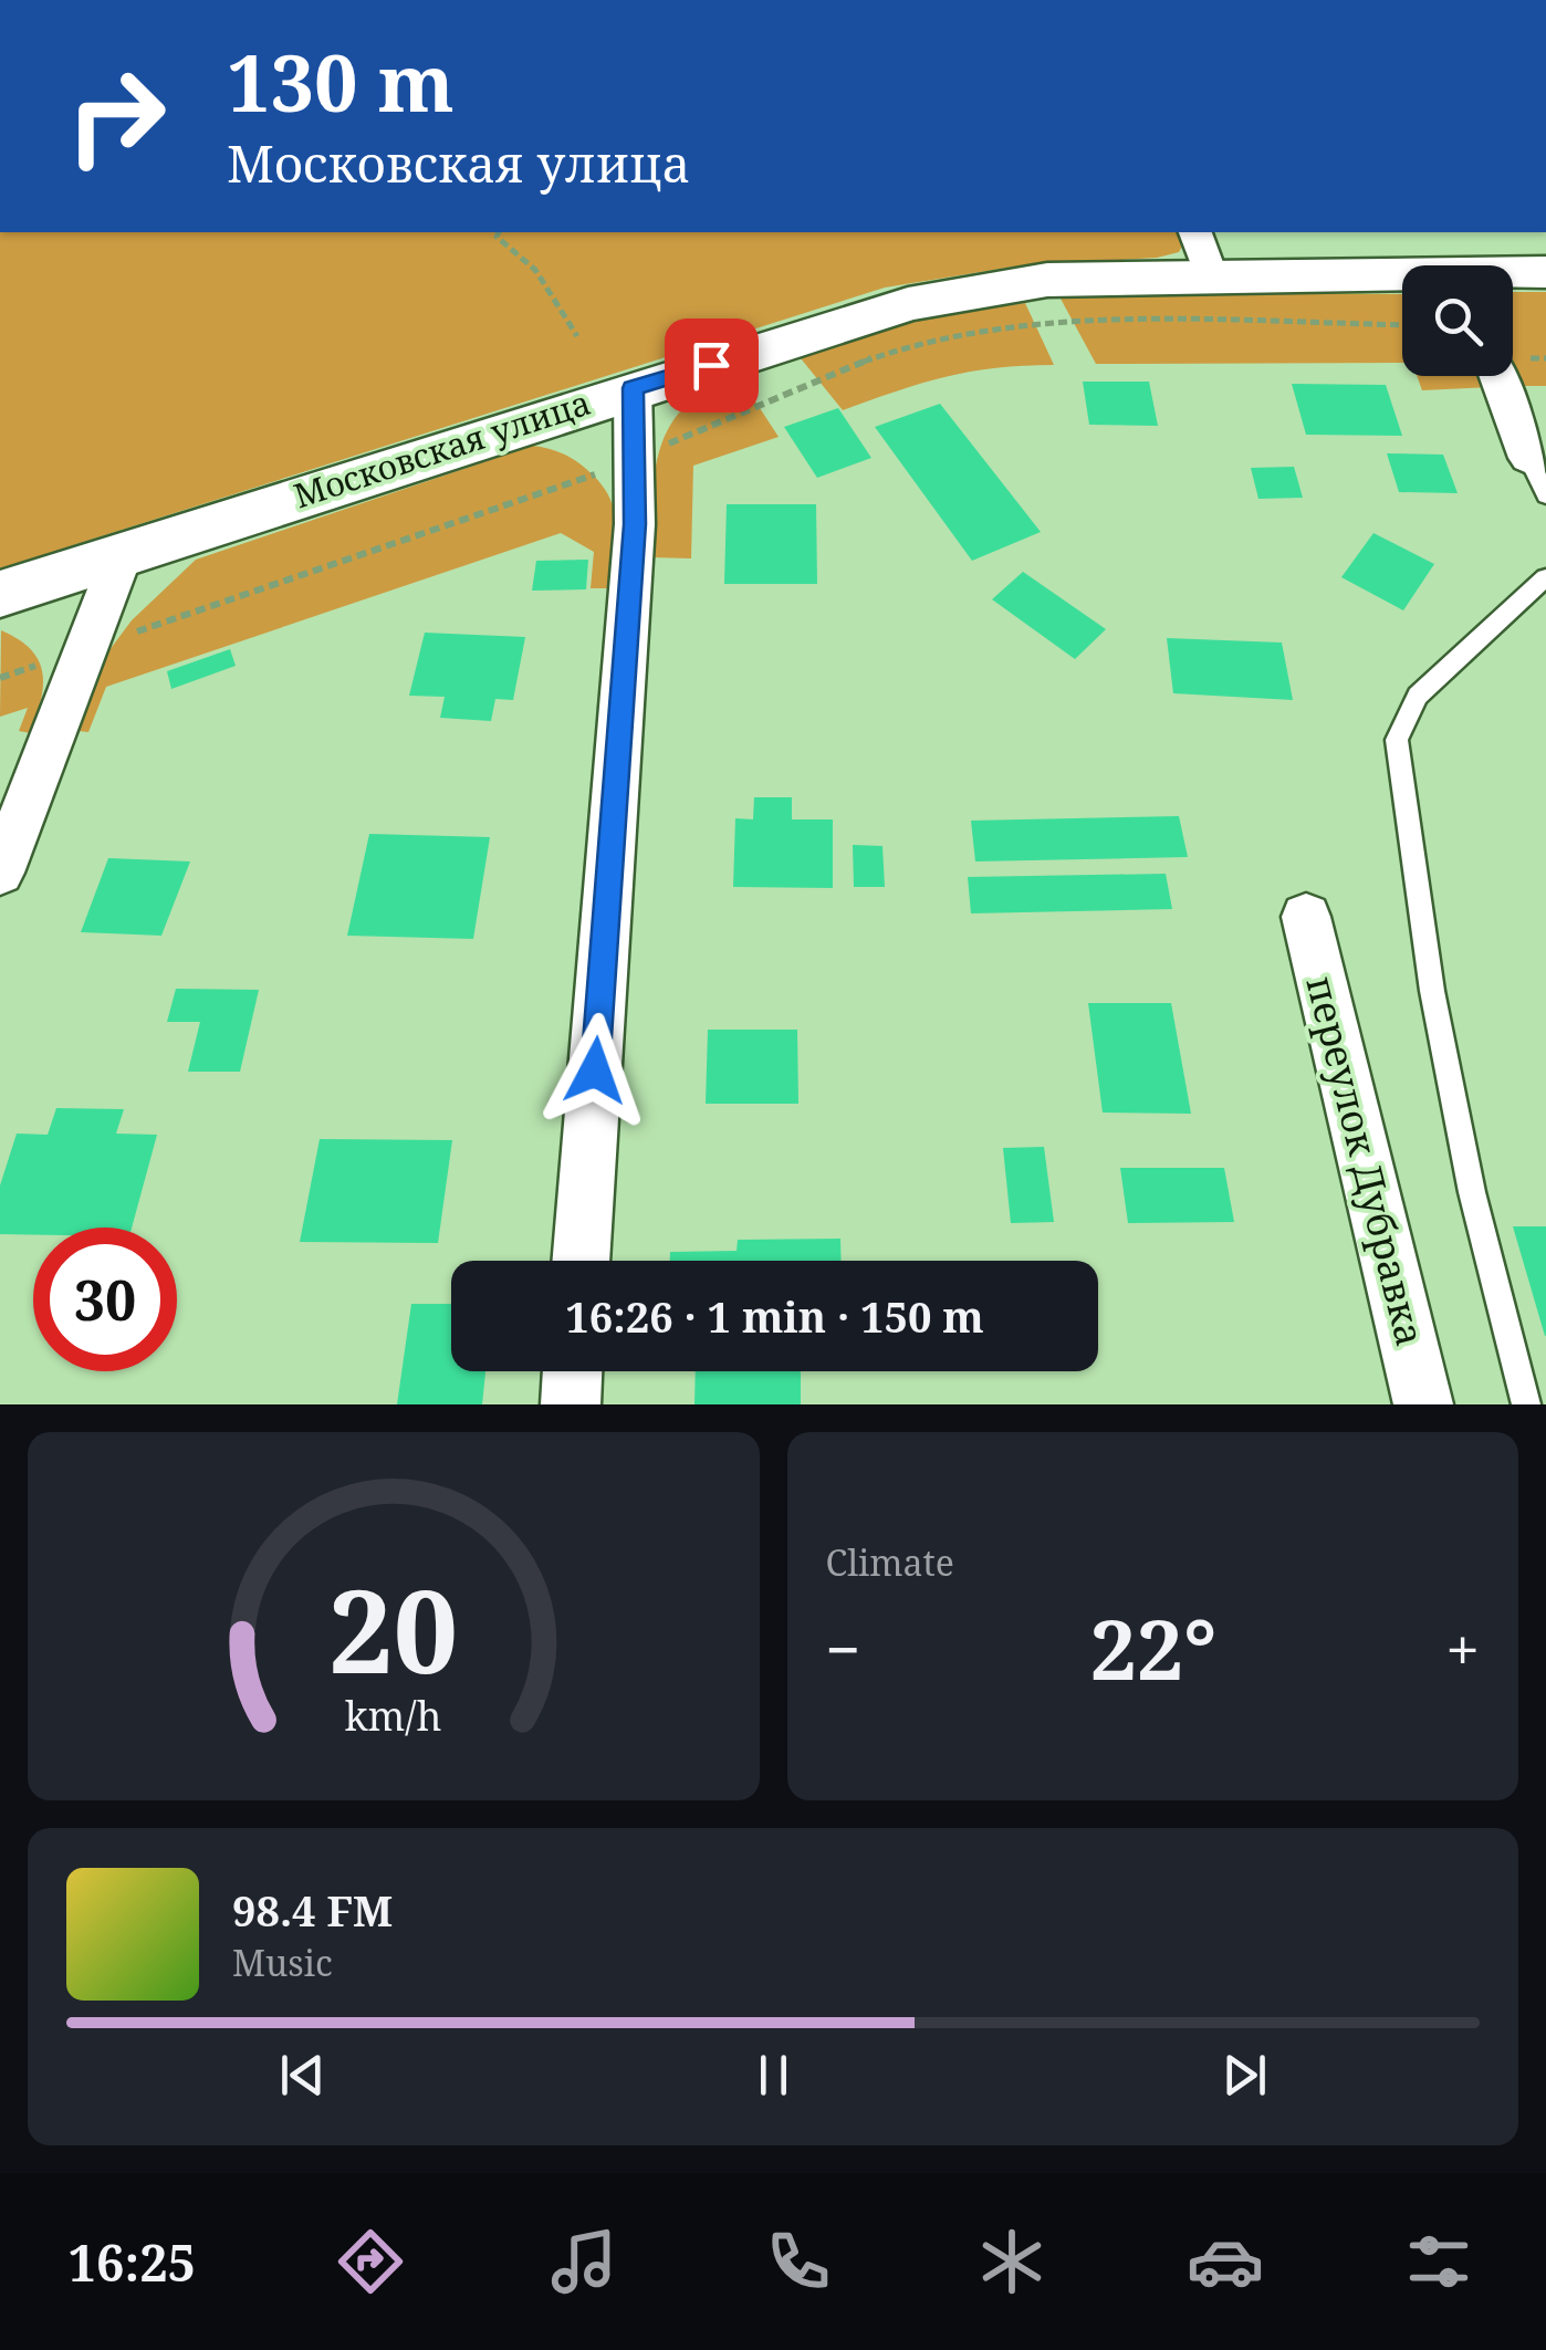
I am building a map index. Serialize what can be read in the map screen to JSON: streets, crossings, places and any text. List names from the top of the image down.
{
  "streets": {
    "street": ["Московская улица", "переулок Дубравка"]
  },
  "page": {
    "turn": ["130 m", "Московская улица"],
    "limit": "30",
    "trip": "16:26 · 1 min · 150 m",
    "tile": "Climate",
    "heat": ["−", "22°", "+"],
    "song": ["98.4 FM", "Music"],
    "tabs": "16:25",
    "gauge": ["20", "km/h"]
  }
}
